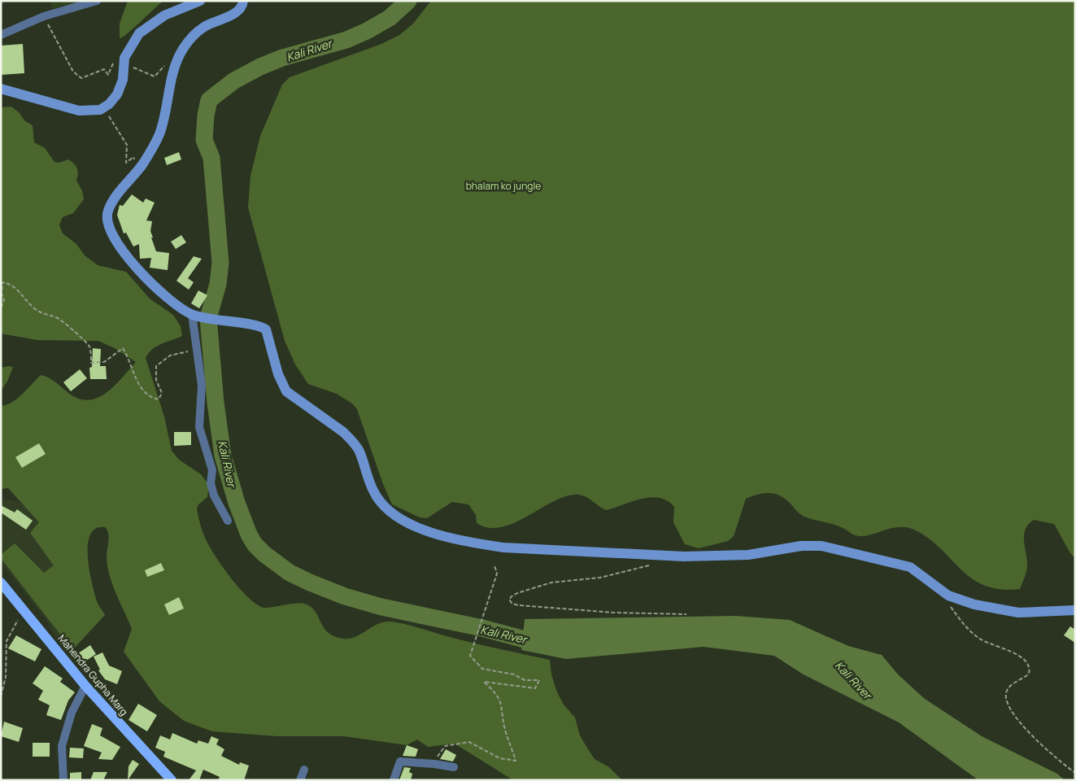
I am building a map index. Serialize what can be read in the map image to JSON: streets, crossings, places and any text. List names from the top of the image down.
{
  "streets": {
    "main road": ["Mahendra Gupha Marg"]
  },
  "water": ["Kali River"],
  "parks": ["bhalam ko jungle"]
}
